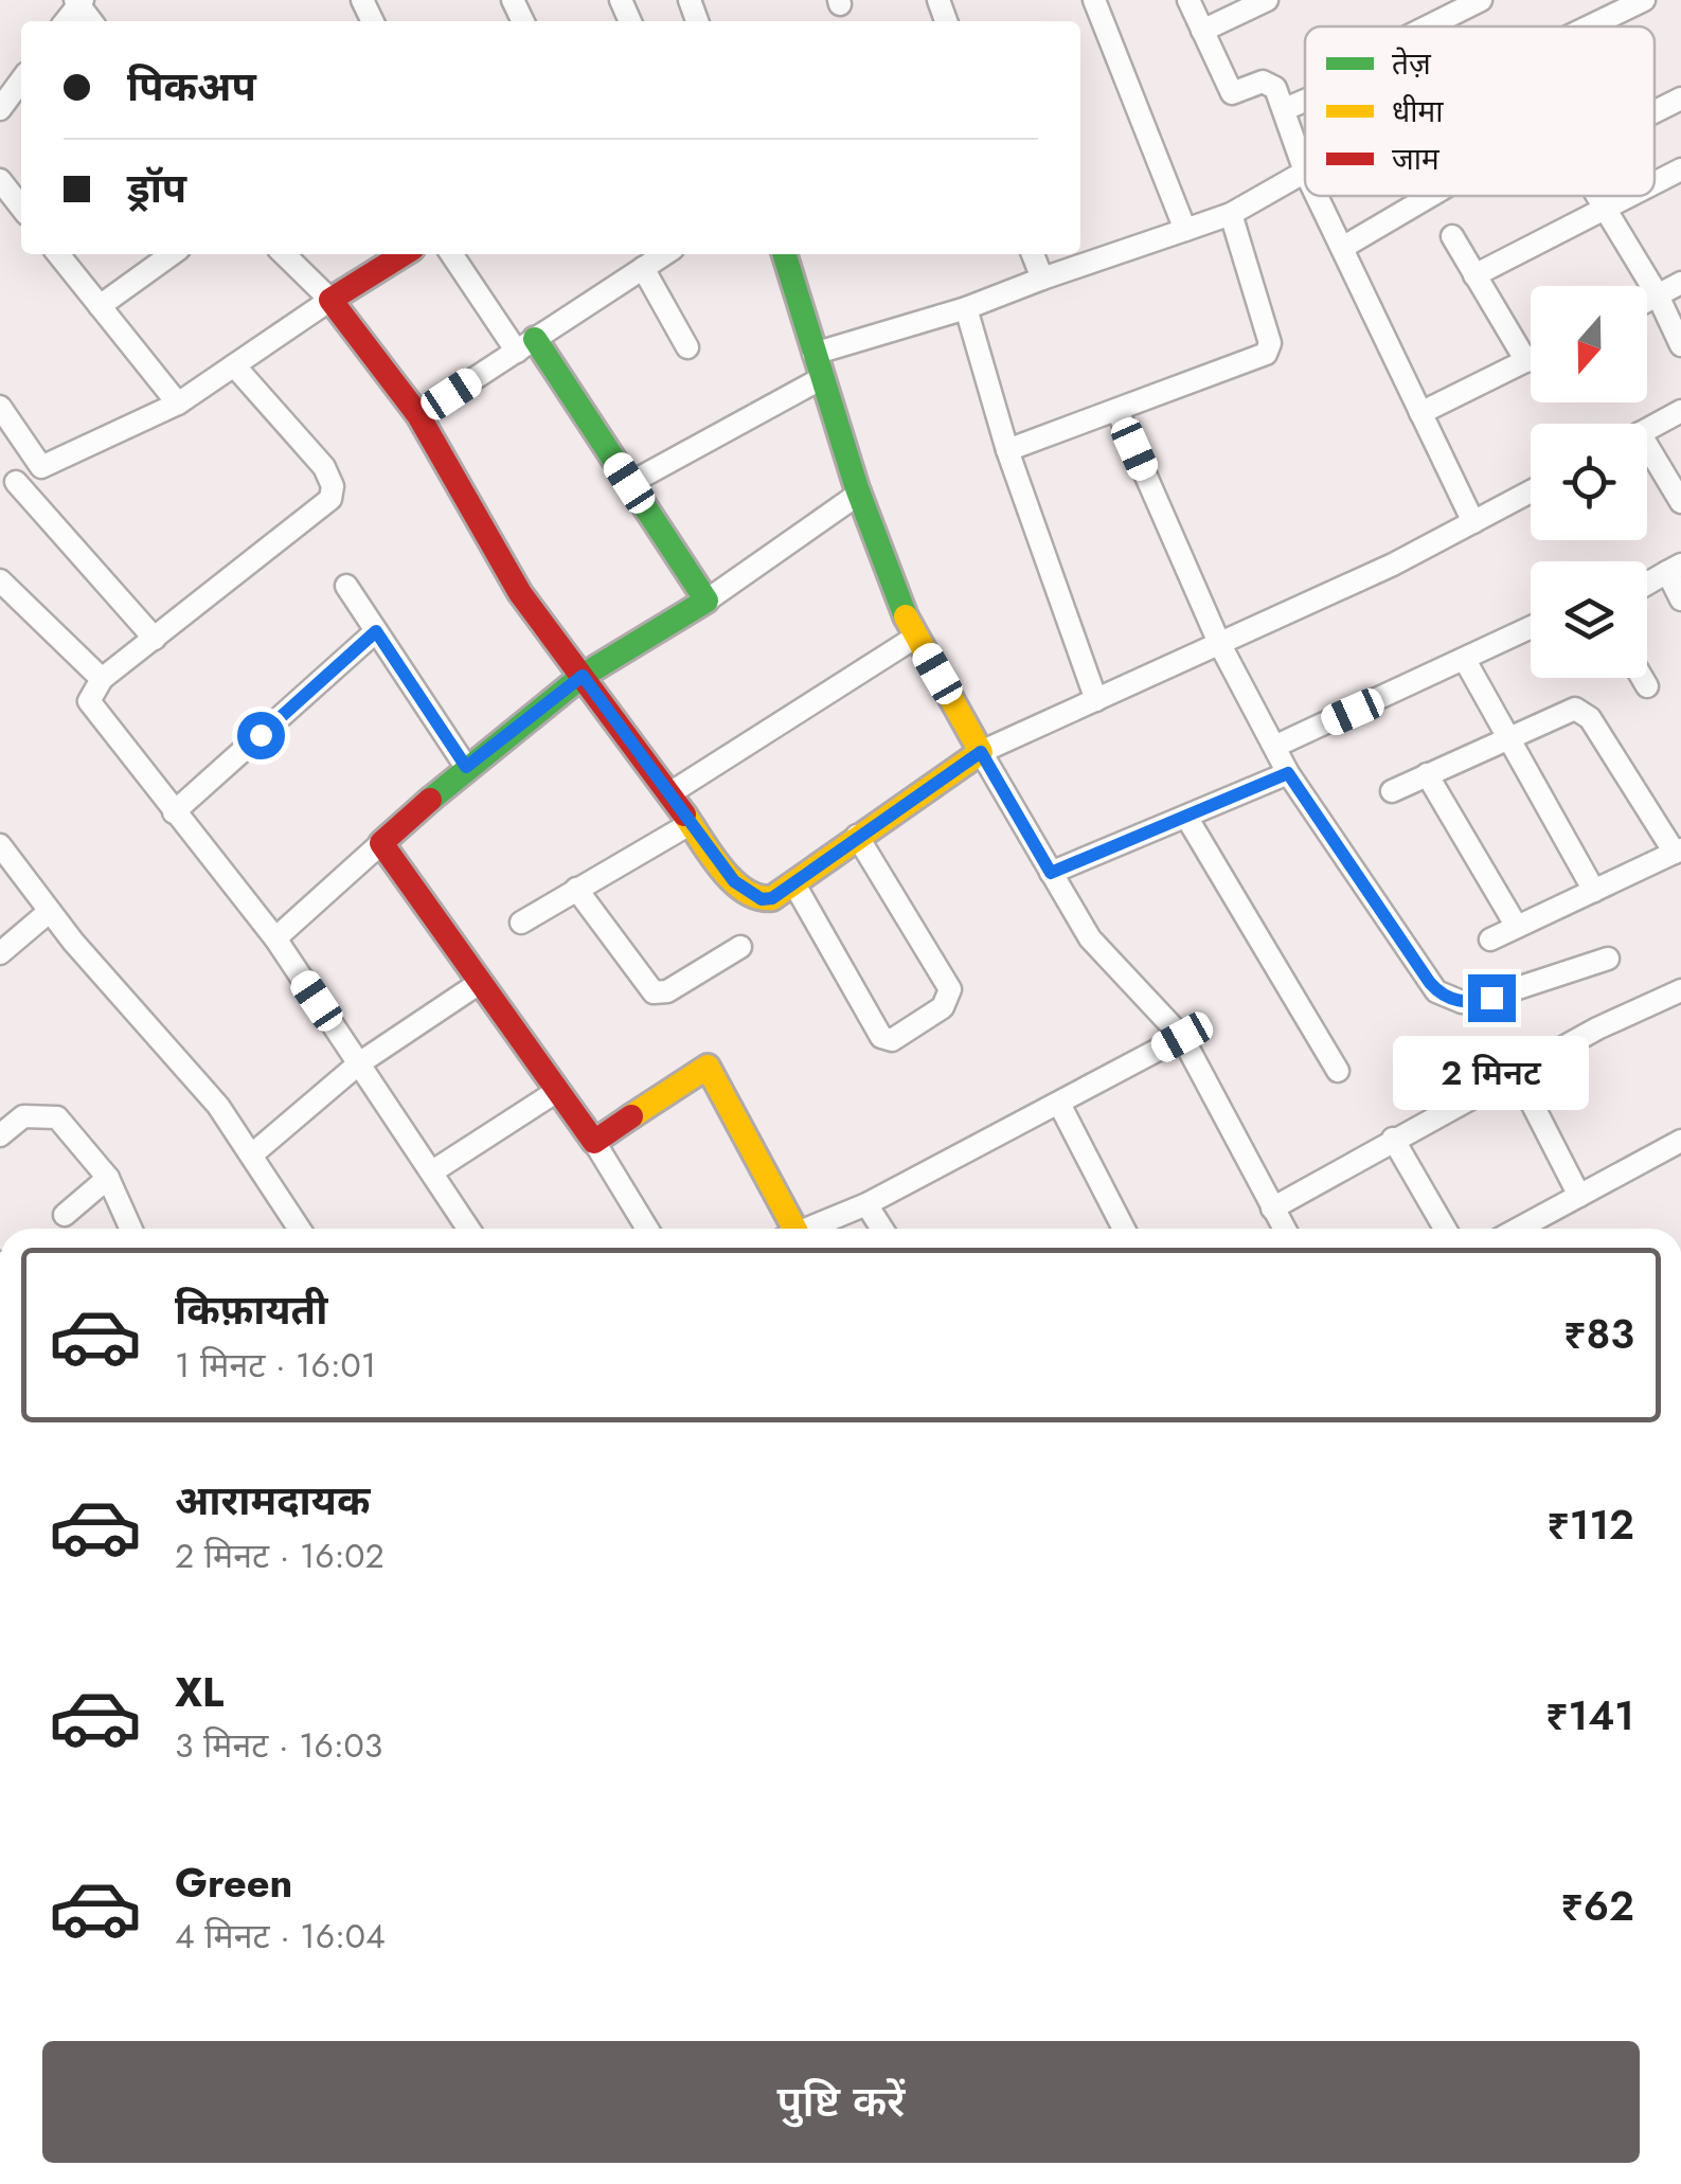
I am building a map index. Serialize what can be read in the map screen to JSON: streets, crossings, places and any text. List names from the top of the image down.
{
  "legend": ["तेज़", "धीमा", "जाम"],
  "north": "bottom",
  "page": {
    "banner": ["पिकअप", "ड्रॉप"],
    "bubble": "2 मिनट",
    "list": [
      {
        "name": "किफ़ायती",
        "note": "1 मिनट · 16:01",
        "value": "₹83"
      },
      {
        "name": "आरामदायक",
        "note": "2 मिनट · 16:02",
        "value": "₹112"
      },
      {
        "name": "XL",
        "note": "3 मिनट · 16:03",
        "value": "₹141"
      },
      {
        "name": "Green",
        "note": "4 मिनट · 16:04",
        "value": "₹62"
      }
    ],
    "buttons": "पुष्टि करें"
  }
}
